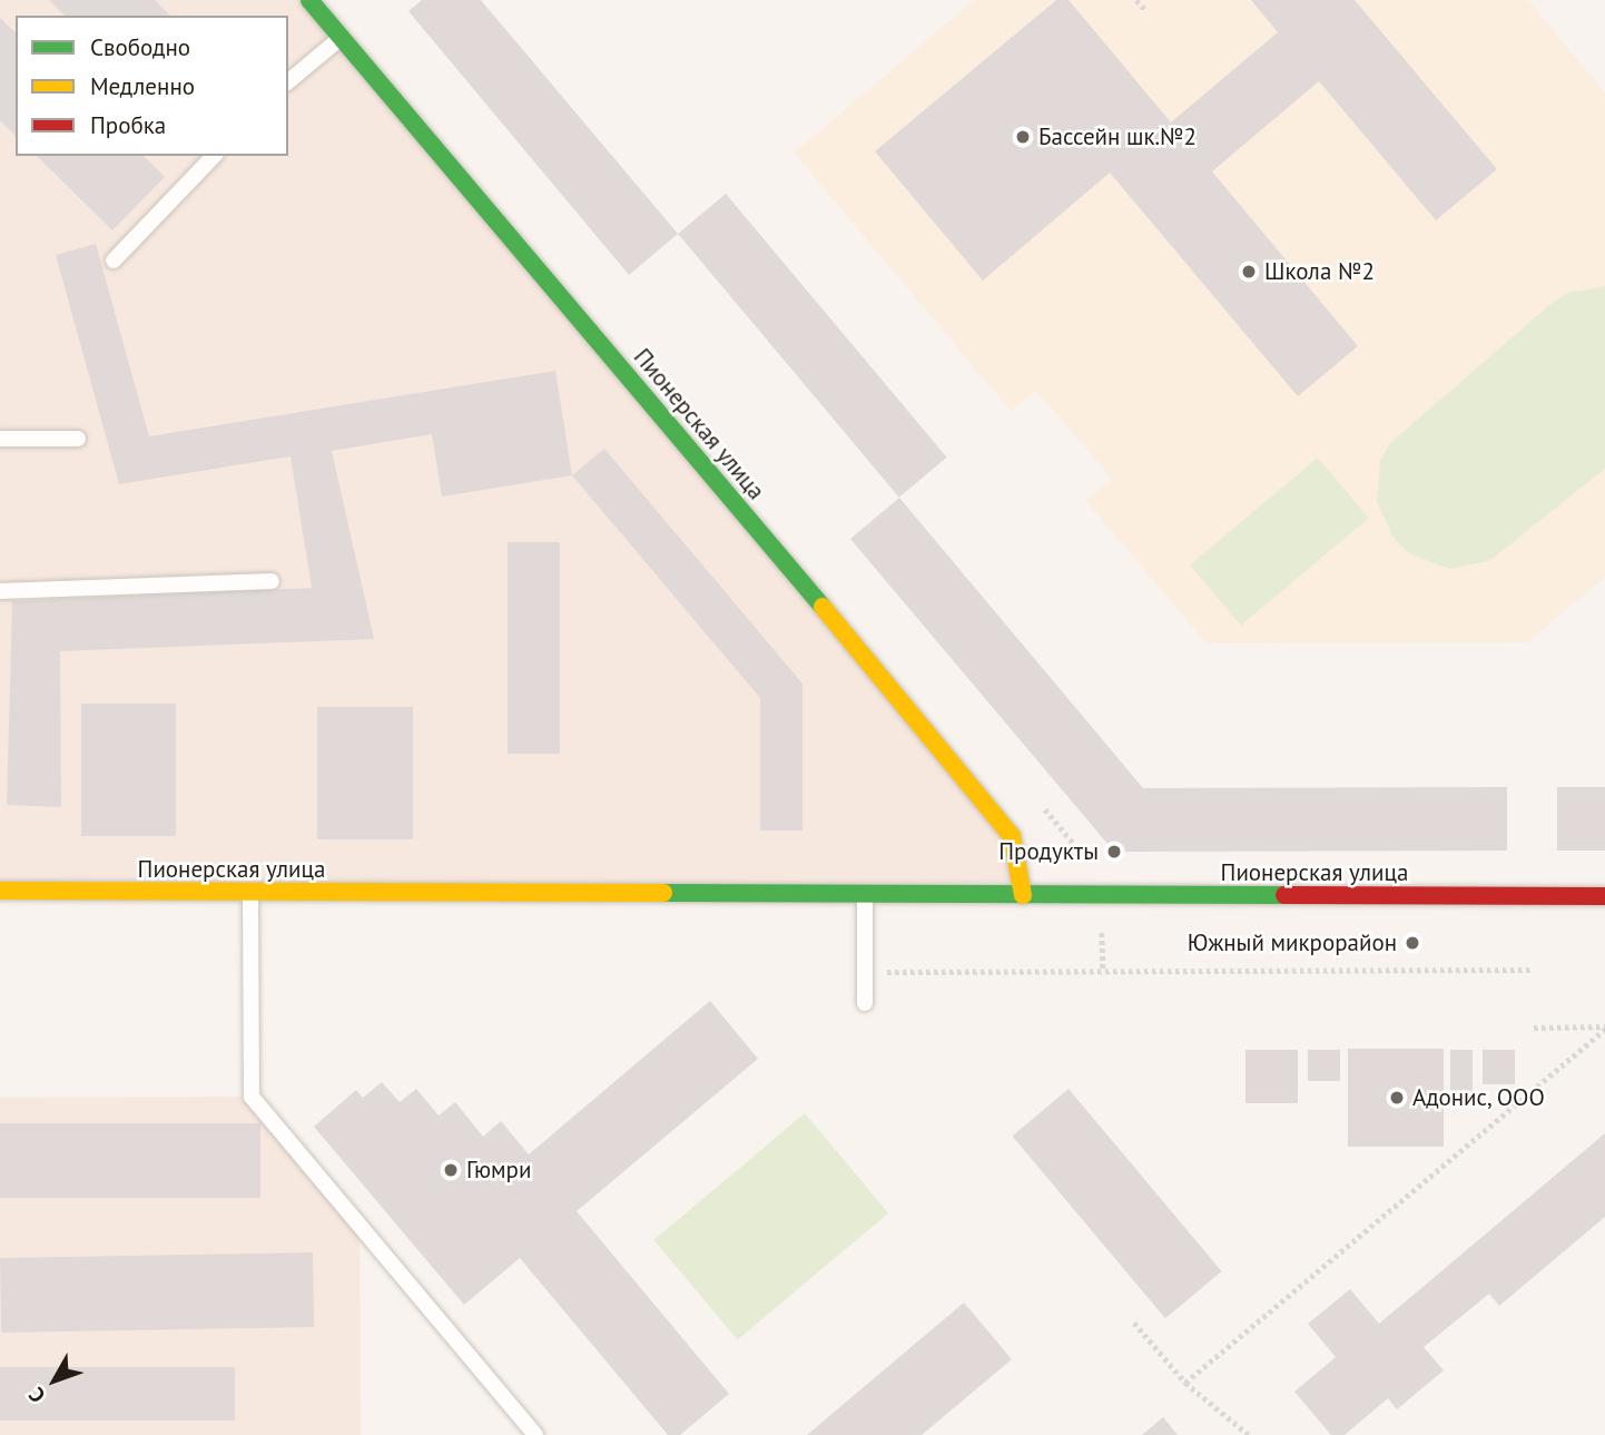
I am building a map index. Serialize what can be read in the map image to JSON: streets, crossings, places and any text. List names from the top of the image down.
{
  "streets": {
    "street": ["Пионерская улица"]
  },
  "places": [
    "Бассейн шк.№2",
    "Школа №2",
    "Продукты",
    "Южный микрорайон",
    "Адонис, ООО",
    "Гюмри"
  ],
  "legend": ["Свободно", "Медленно", "Пробка"],
  "north": "bottom left"
}
